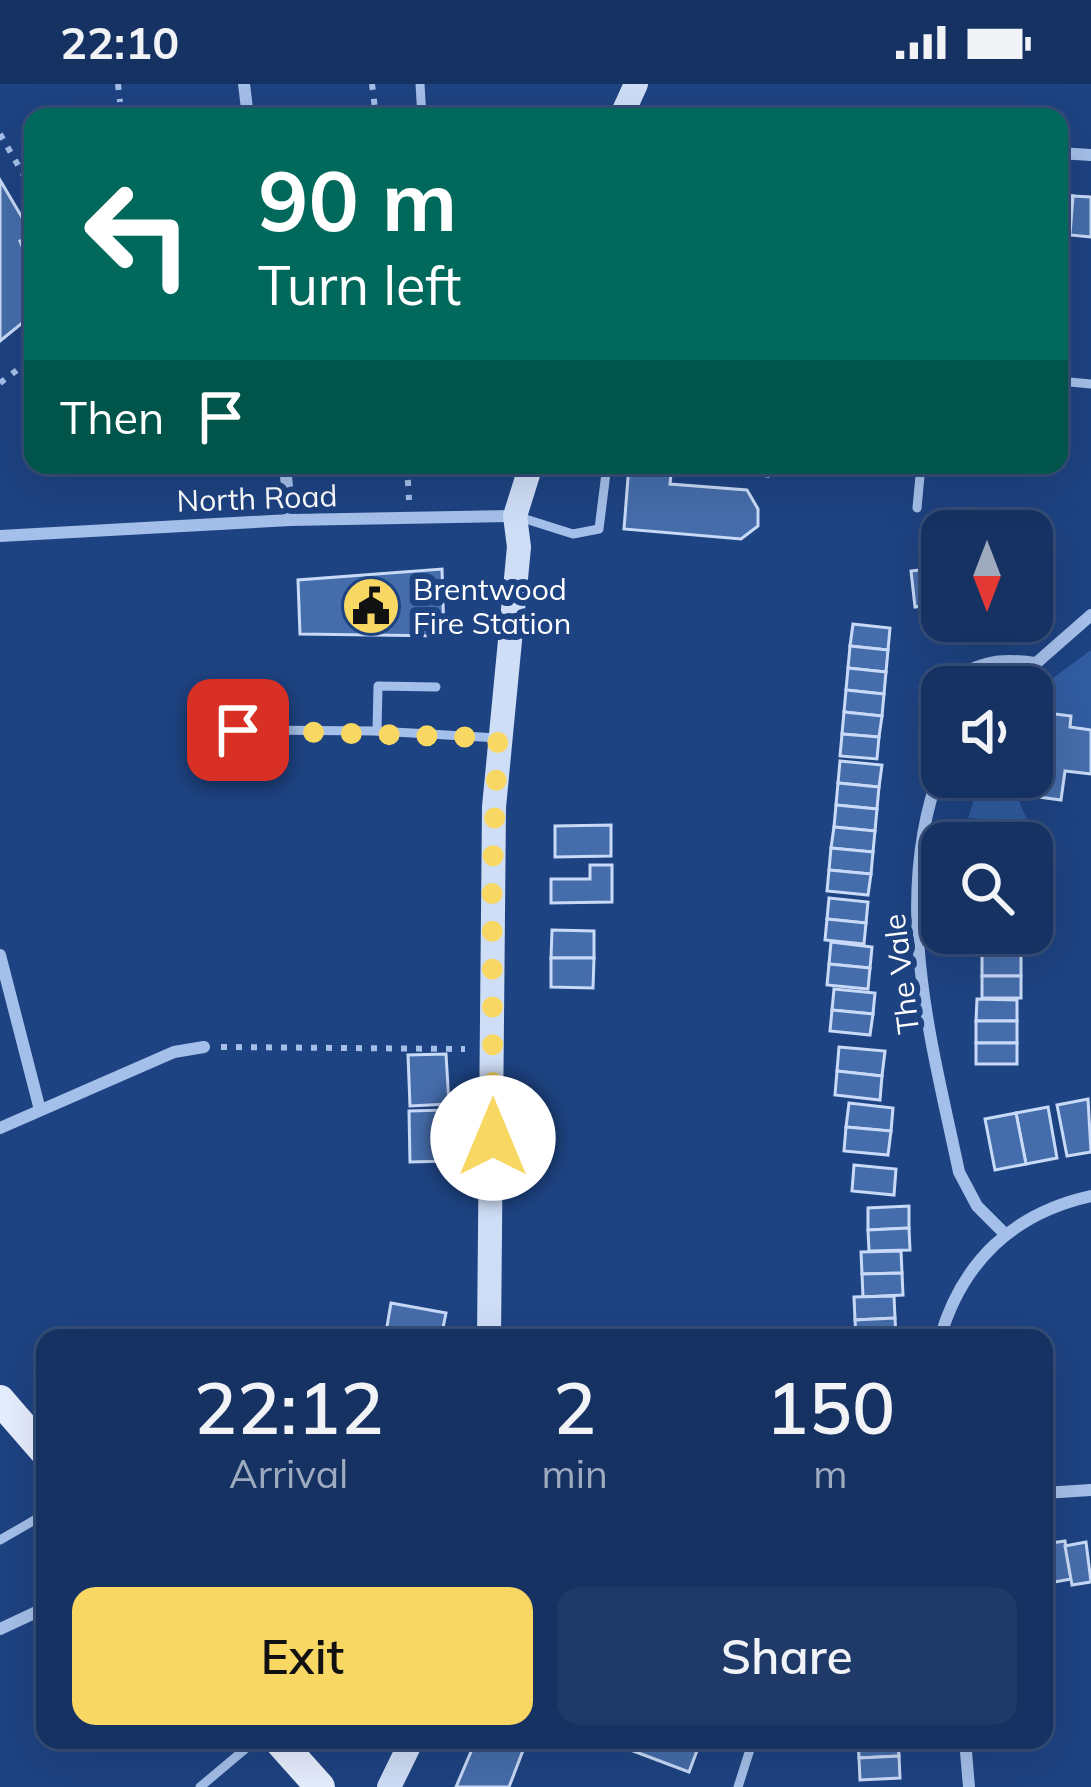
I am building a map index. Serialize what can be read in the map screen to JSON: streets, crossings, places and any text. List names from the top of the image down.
{
  "streets": {
    "street": ["North Road", "The Vale"]
  },
  "places": {
    "public building": ["Brentwood Fire Station"]
  },
  "north": "bottom",
  "page": {
    "status": "22:10",
    "turn": ["90 m", "Turn left"],
    "then": "Then",
    "eta": [
      "22:12",
      "Arrival",
      "2",
      "min",
      "150",
      "m"
    ],
    "buttons": ["Exit", "Share"]
  }
}
